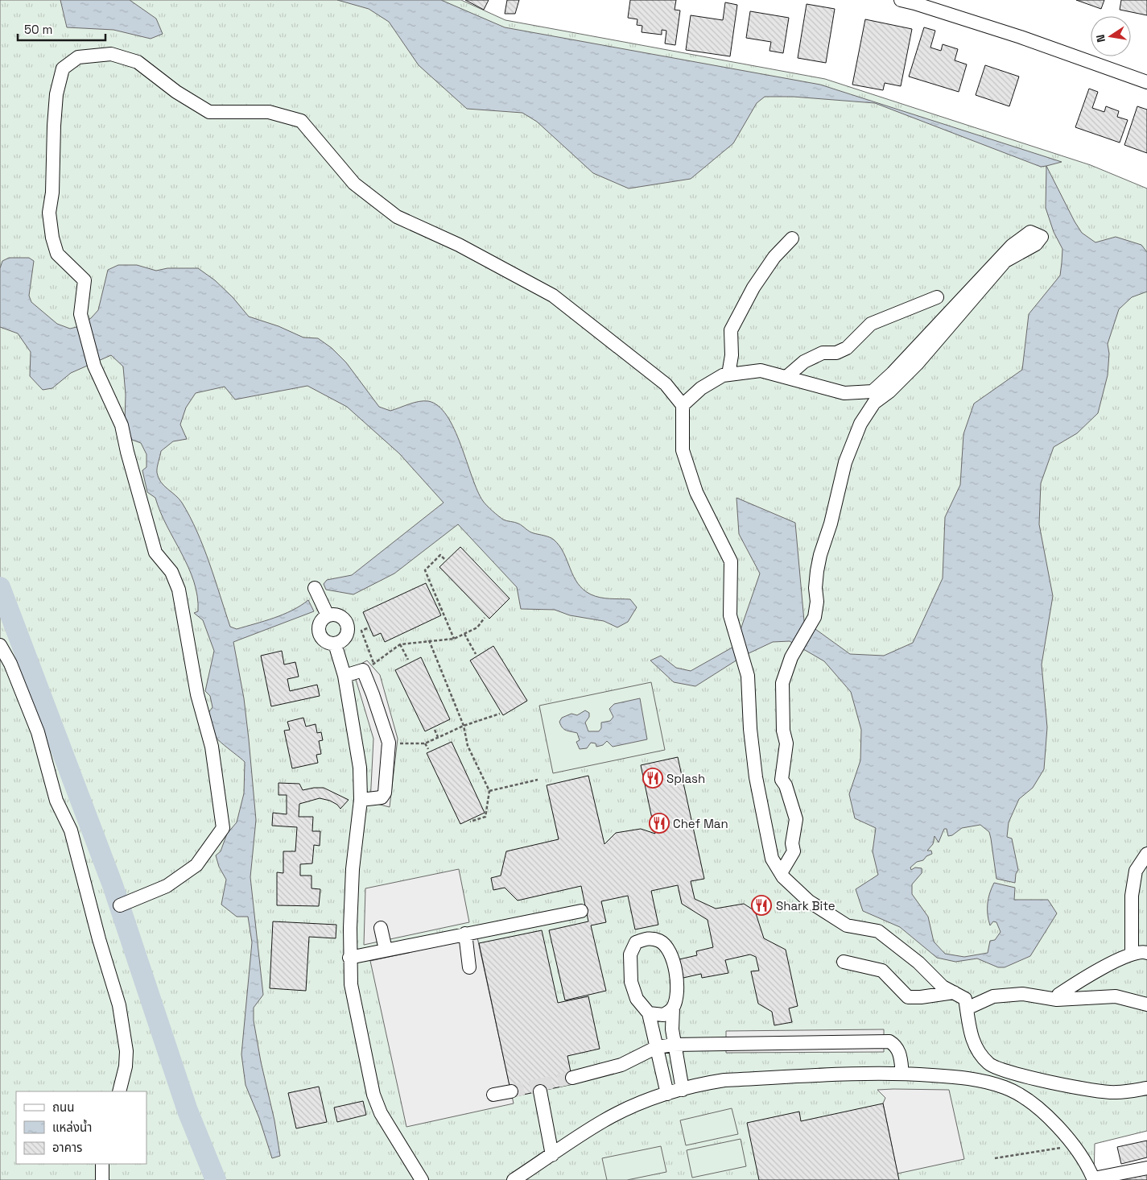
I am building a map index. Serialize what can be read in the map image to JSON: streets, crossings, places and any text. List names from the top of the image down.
{
  "places": {
    "restaurant": ["Splash", "Chef Man", "Shark Bite"]
  },
  "legend": ["ถนน", "แหล่งน้ำ", "อาคาร"],
  "scale_bar": "50 m",
  "north": "left"
}
